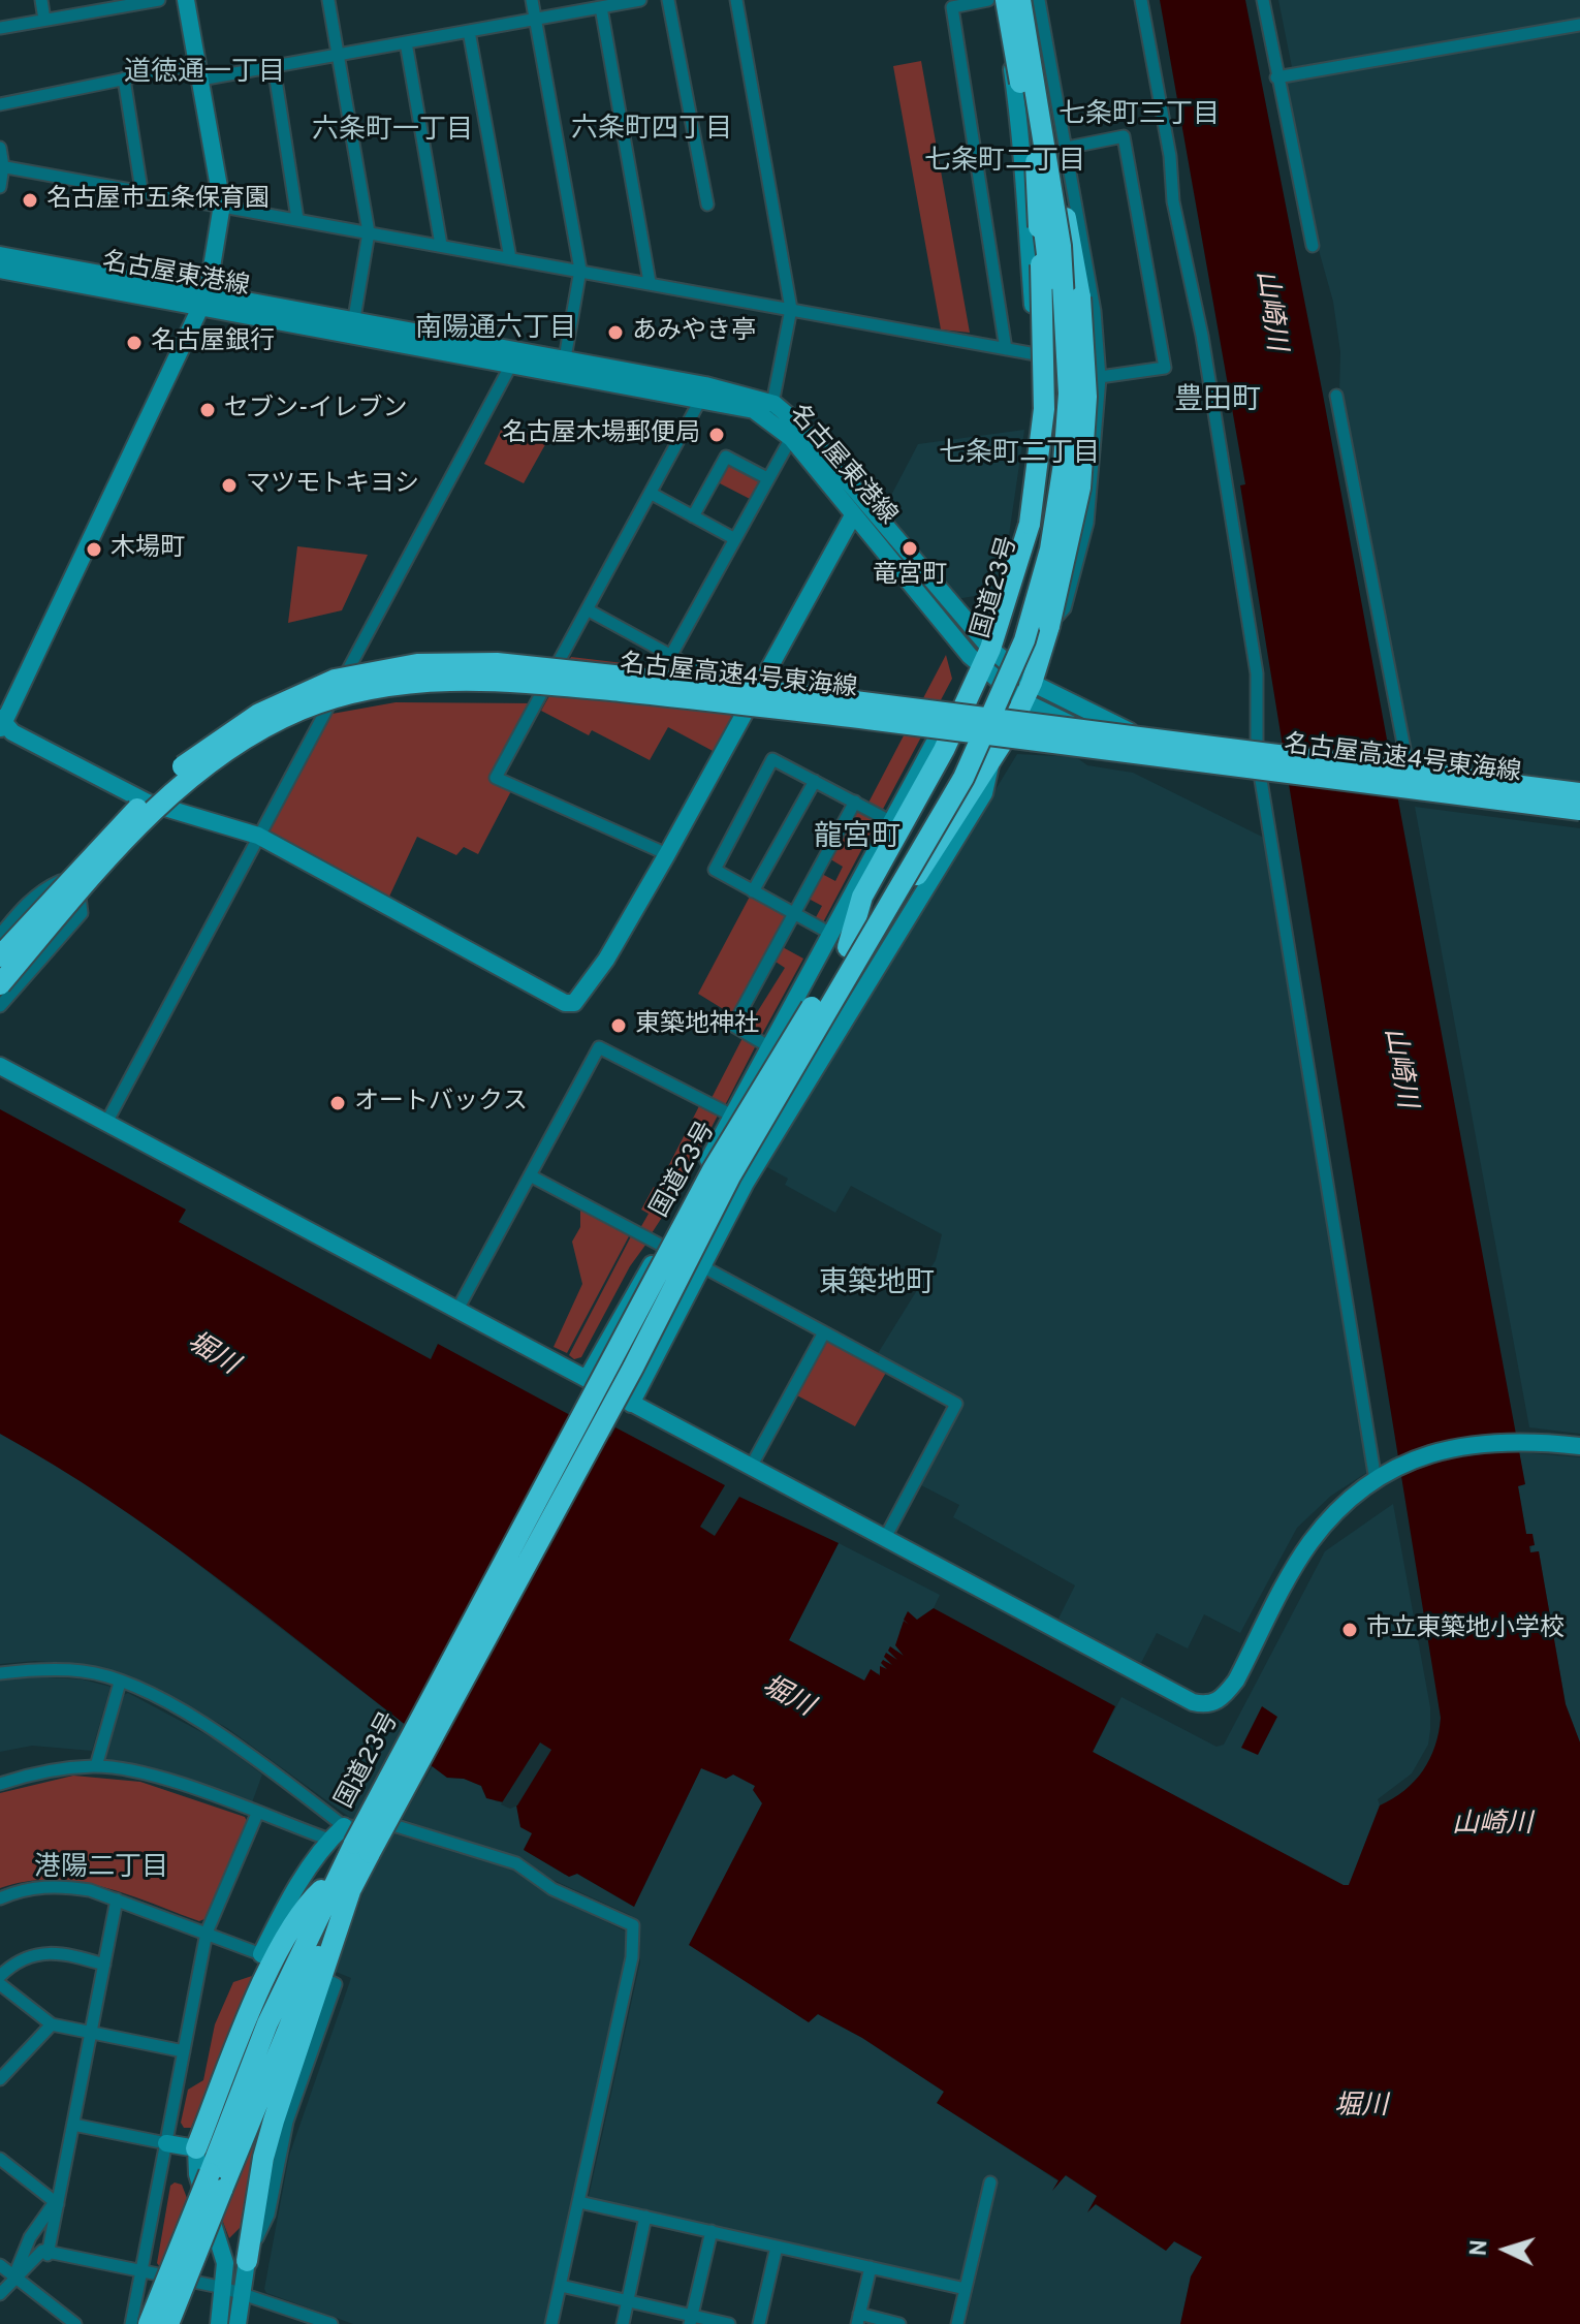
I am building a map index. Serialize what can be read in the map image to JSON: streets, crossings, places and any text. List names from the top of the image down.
{
  "streets": {
    "highway": ["国道23号", "名古屋高速4号東海線"],
    "street": ["名古屋東港線"]
  },
  "crossings": [
    ["名古屋東港線", "名古屋高速4号東海線"]
  ],
  "districts": [
    "道徳通一丁目",
    "七条町三丁目",
    "六条町四丁目",
    "六条町一丁目",
    "七条町二丁目",
    "南陽通六丁目",
    "豊田町",
    "七条町二丁目",
    "龍宮町",
    "東築地町",
    "港陽二丁目"
  ],
  "water": ["山崎川", "堀川"],
  "places": [
    "名古屋市五条保育園",
    "あみやき亭",
    "名古屋銀行",
    "セブン-イレブン",
    "名古屋木場郵便局",
    "マツモトキヨシ",
    "竜宮町",
    "木場町",
    "東築地神社",
    "オートバックス",
    "市立東築地小学校"
  ],
  "north": "left"
}
